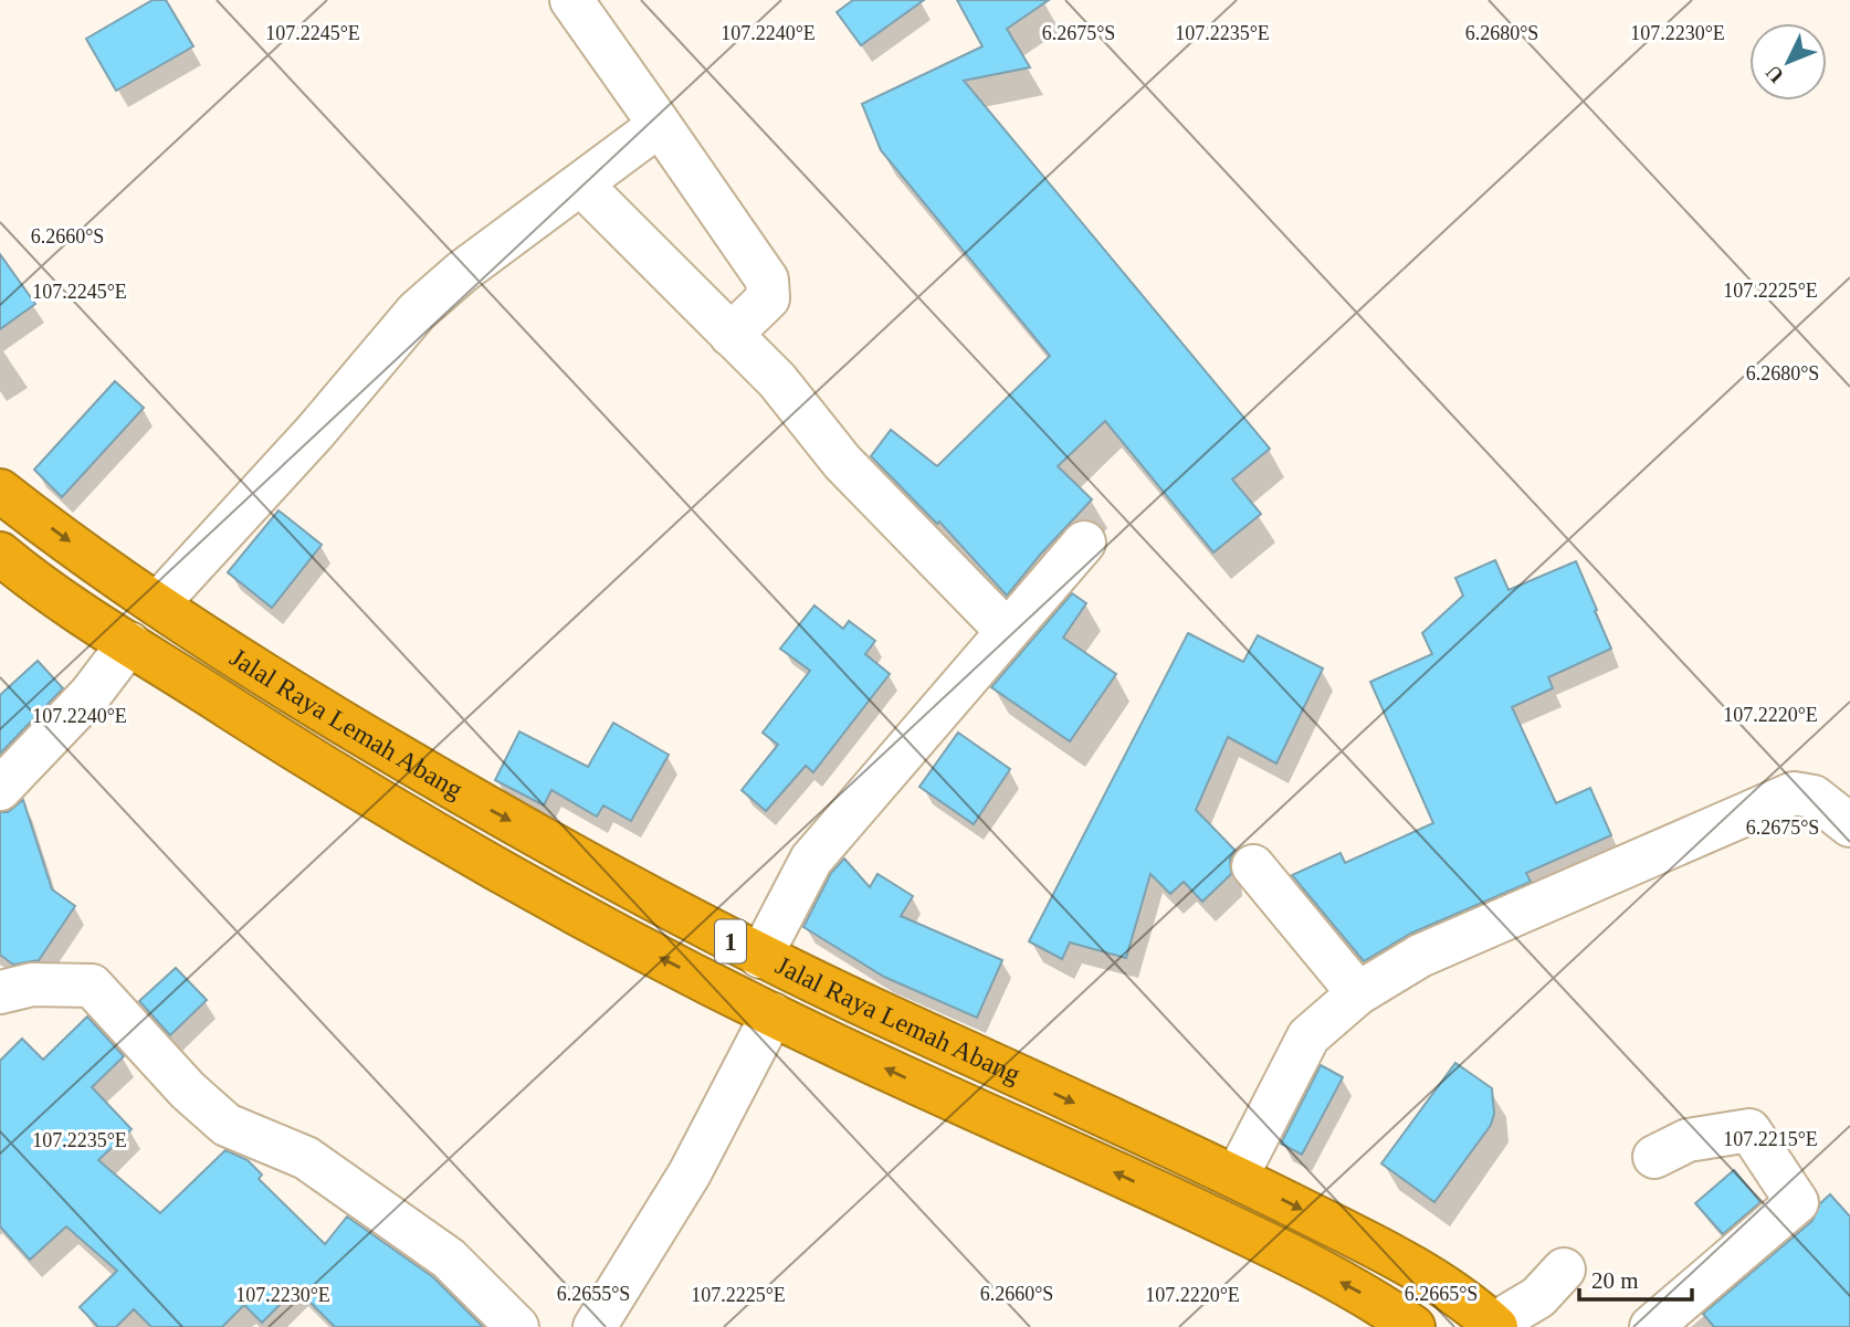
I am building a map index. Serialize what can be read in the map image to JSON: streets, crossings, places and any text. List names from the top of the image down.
{
  "streets": {
    "highway": ["Jalal Raya Lemah Abang", "1"]
  },
  "scale_bar": "20 m",
  "north": "bottom left",
  "coordinates": [
    "107.2245°E",
    "107.2240°E",
    "107.2235°E",
    "107.2230°E",
    "6.2680°S",
    "6.2675°S",
    "6.2660°S",
    "107.2225°E",
    "107.2220°E",
    "107.2215°E",
    "6.2655°S",
    "6.2665°S"
  ]
}
